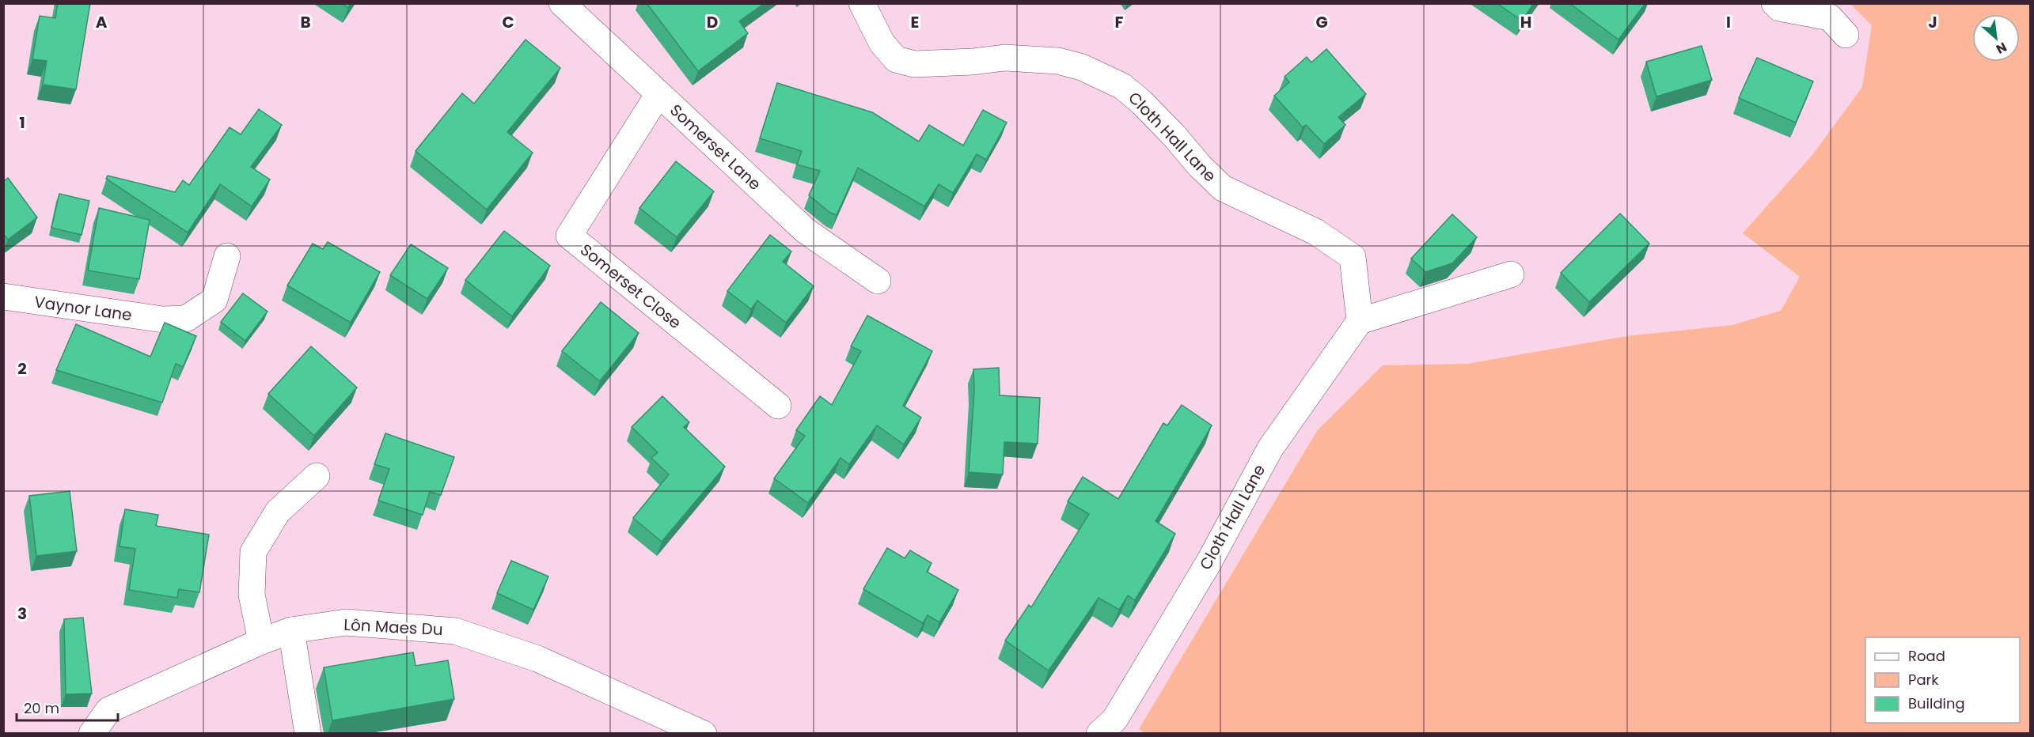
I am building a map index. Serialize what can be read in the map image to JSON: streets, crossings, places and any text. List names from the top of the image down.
{
  "streets": {
    "street": [
      "Cloth Hall Lane",
      "Somerset Lane",
      "Somerset Close",
      "Vaynor Lane",
      "Lôn Maes Du"
    ]
  },
  "crossings": [
    ["Somerset Lane", "Somerset Close"]
  ],
  "legend": ["Road", "Park", "Building"],
  "scale_bar": "20 m",
  "north": "bottom right",
  "grid": {
    "columns": [
      "A",
      "B",
      "C",
      "D",
      "E",
      "F",
      "G",
      "H",
      "I",
      "J"
    ],
    "rows": ["1", "2", "3"]
  }
}
